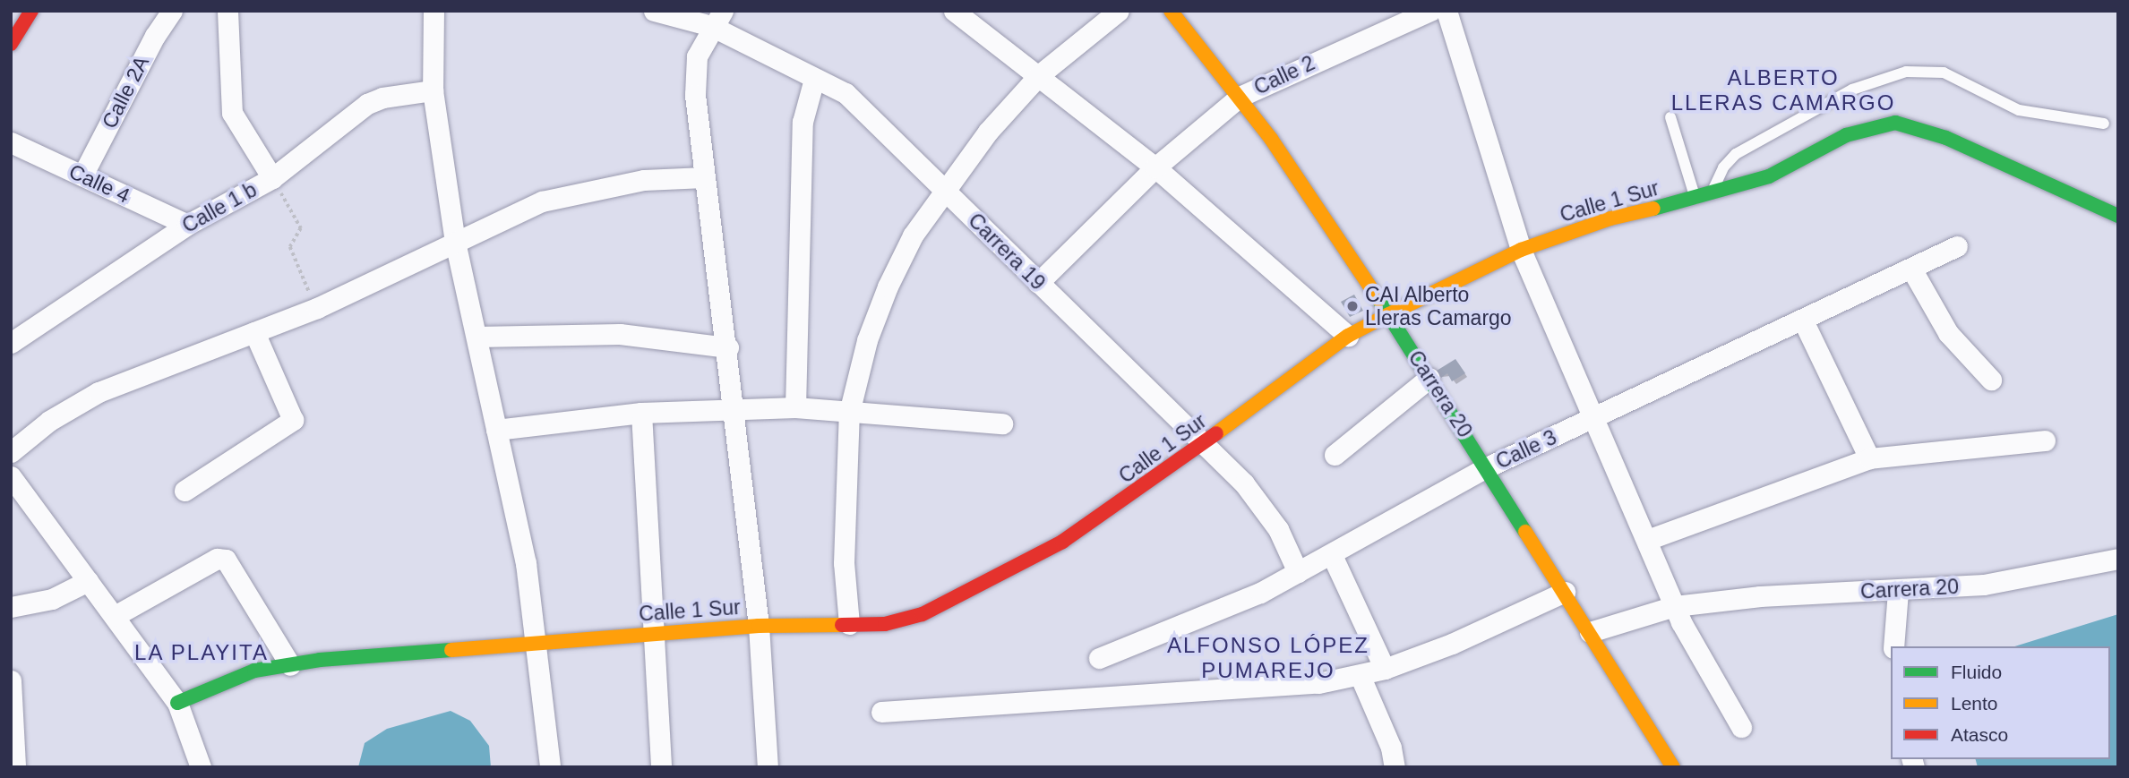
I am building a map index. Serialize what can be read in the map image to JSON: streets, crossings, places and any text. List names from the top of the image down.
{
  "streets": {
    "street": [
      "Calle 2",
      "Calle 2A",
      "Calle 4",
      "Calle 1 Sur",
      "Calle 1 b",
      "Carrera 19",
      "Carrera 20",
      "Calle 3"
    ]
  },
  "crossings": [
    ["Calle 2", "Carrera 19"],
    ["Calle 2", "Carrera 20"],
    ["Calle 2A", "Calle 4"],
    ["Calle 4", "Calle 1 b"],
    ["Calle 1 Sur", "Carrera 19"],
    ["Calle 1 Sur", "Carrera 20"],
    ["Carrera 19", "Calle 3"],
    ["Carrera 20", "Calle 3"]
  ],
  "districts": ["ALBERTO LLERAS CAMARGO", "ALFONSO LÓPEZ PUMAREJO", "LA PLAYITA"],
  "places": ["CAI Alberto Lleras Camargo"],
  "legend": ["Fluido", "Lento", "Atasco"]
}
